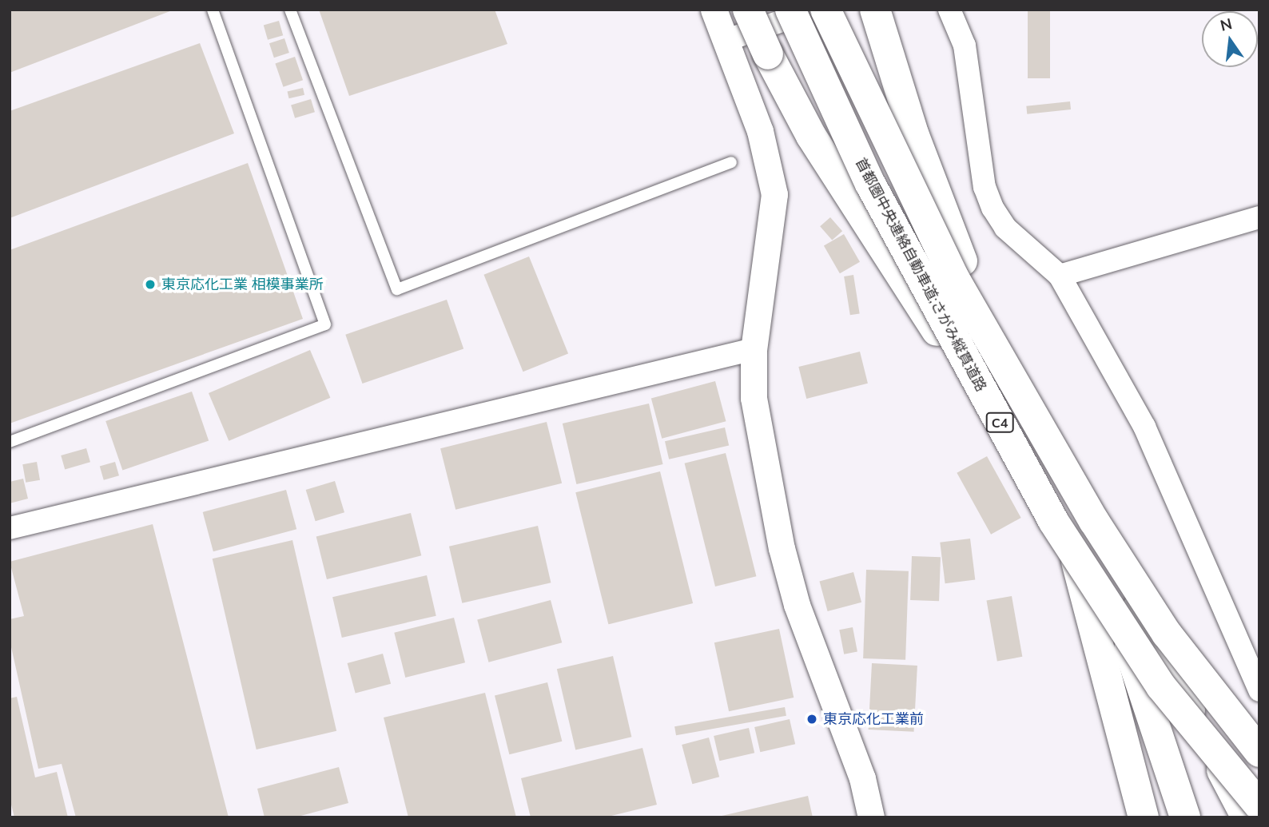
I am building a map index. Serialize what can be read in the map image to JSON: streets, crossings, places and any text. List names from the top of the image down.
{
  "streets": {
    "highway": ["首都圏中央連絡自動車道;さがみ縦貫道路", "C4"]
  },
  "places": ["東京応化工業 相模事業所", "東京応化工業前"],
  "north": "top"
}
